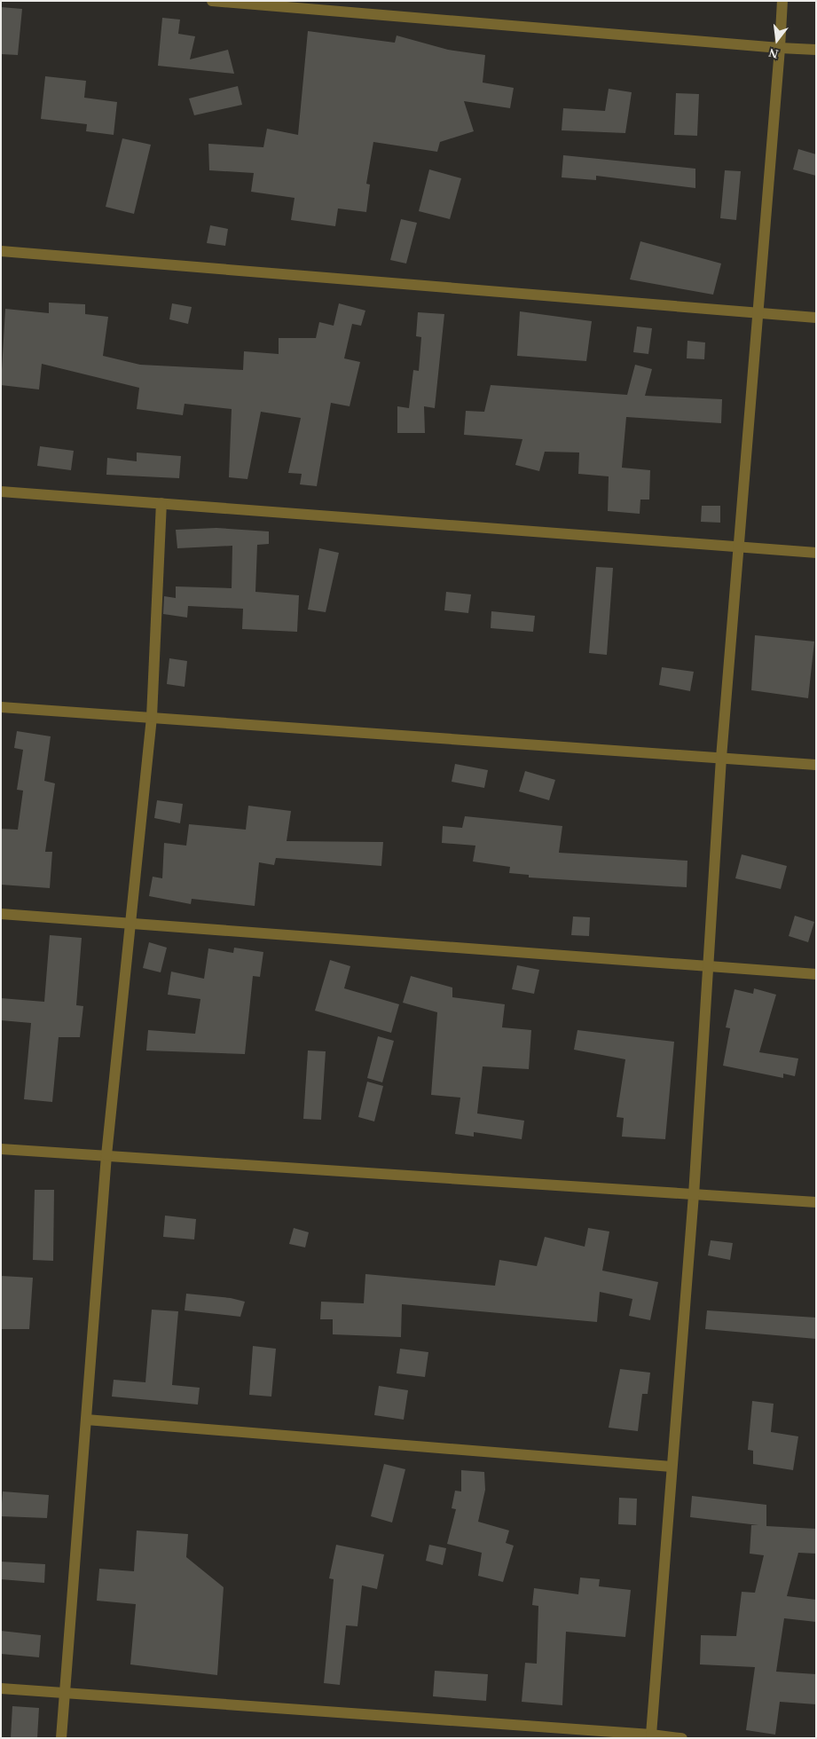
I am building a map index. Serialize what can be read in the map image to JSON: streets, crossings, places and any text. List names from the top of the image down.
{
  "north": "bottom"
}
